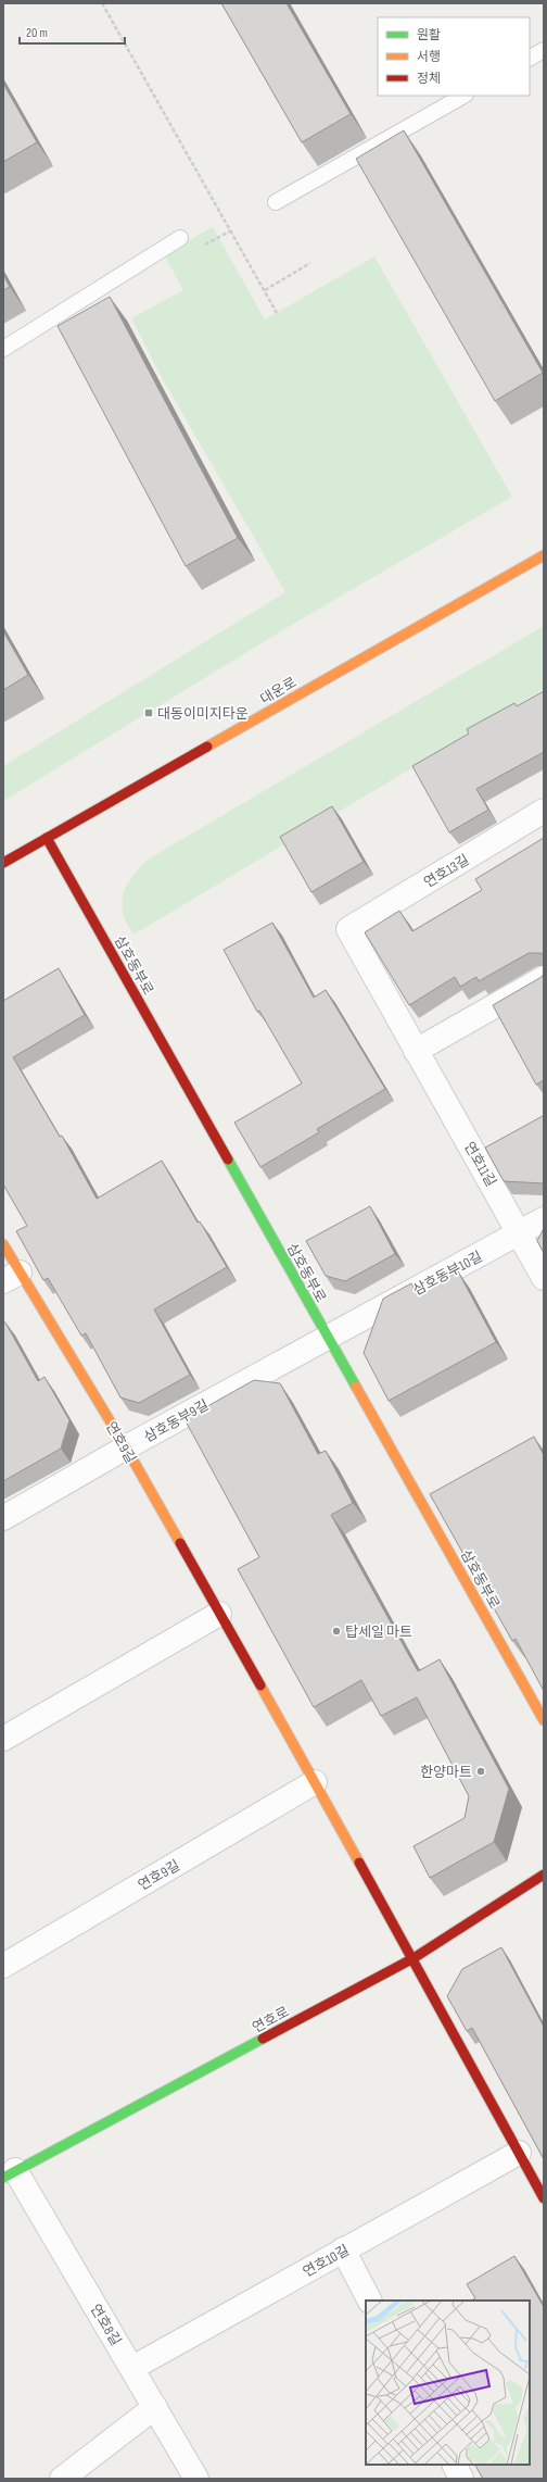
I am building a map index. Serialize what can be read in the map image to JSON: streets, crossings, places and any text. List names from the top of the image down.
{
  "streets": {
    "street": [
      "대운로",
      "연호13길",
      "삼호동부로",
      "연호11길",
      "삼호동부10길",
      "삼호동부9길",
      "연호9길",
      "연호로",
      "연호10길",
      "연호8길"
    ]
  },
  "crossings": [
    ["대운로", "삼호동부로"],
    ["연호13길", "연호11길"],
    ["삼호동부로", "삼호동부10길"],
    ["삼호동부로", "삼호동부9길"],
    ["연호11길", "삼호동부10길"],
    ["삼호동부10길", "삼호동부9길"],
    ["삼호동부9길", "연호9길"],
    ["연호9길", "연호로"],
    ["연호로", "연호8길"],
    ["연호10길", "연호8길"]
  ],
  "places": {
    "transit": ["대동이미지타운"],
    "other": ["탑세일 마트", "한양마트"]
  },
  "legend": ["원활", "서행", "정체"],
  "scale_bar": "20 m"
}
